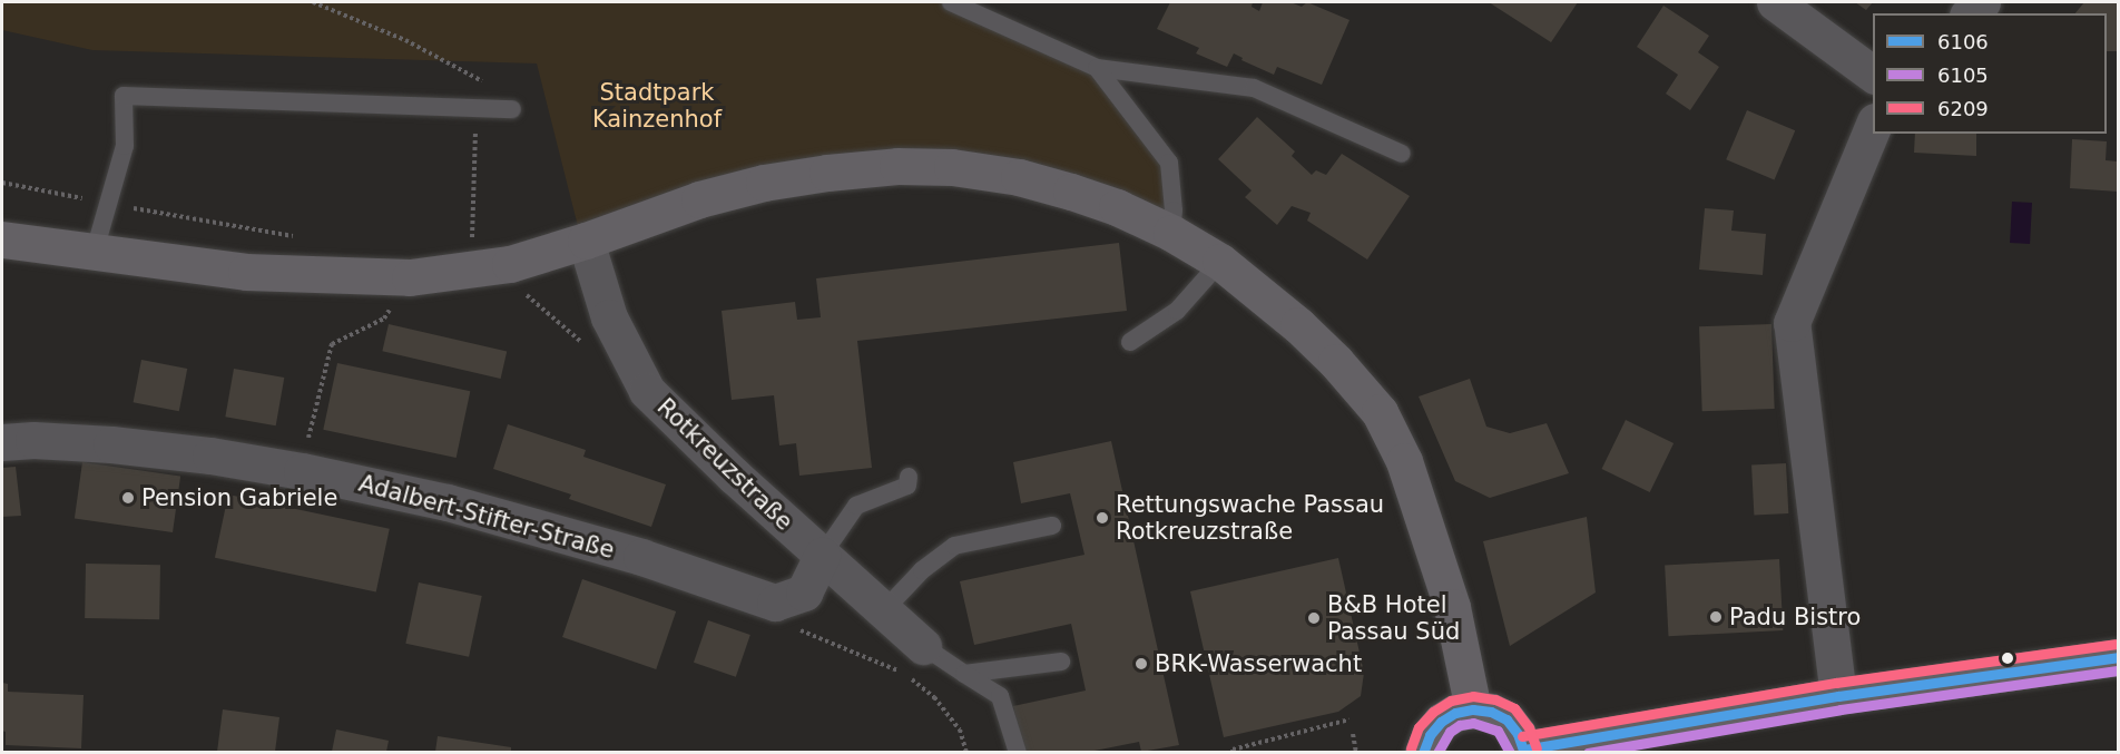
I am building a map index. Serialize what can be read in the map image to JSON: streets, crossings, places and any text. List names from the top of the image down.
{
  "streets": {
    "street": ["Rotkreuzstraße", "Adalbert-Stifter-Straße"]
  },
  "parks": ["Stadtpark Kainzenhof"],
  "places": [
    "Pension Gabriele",
    "Rettungswache Passau Rotkreuzstraße",
    "Padu Bistro",
    "B&B Hotel Passau Süd",
    "BRK-Wasserwacht"
  ],
  "lines": ["transit line 6209", "transit line 6106", "transit line 6105"],
  "legend": ["6106", "6105", "6209"]
}
